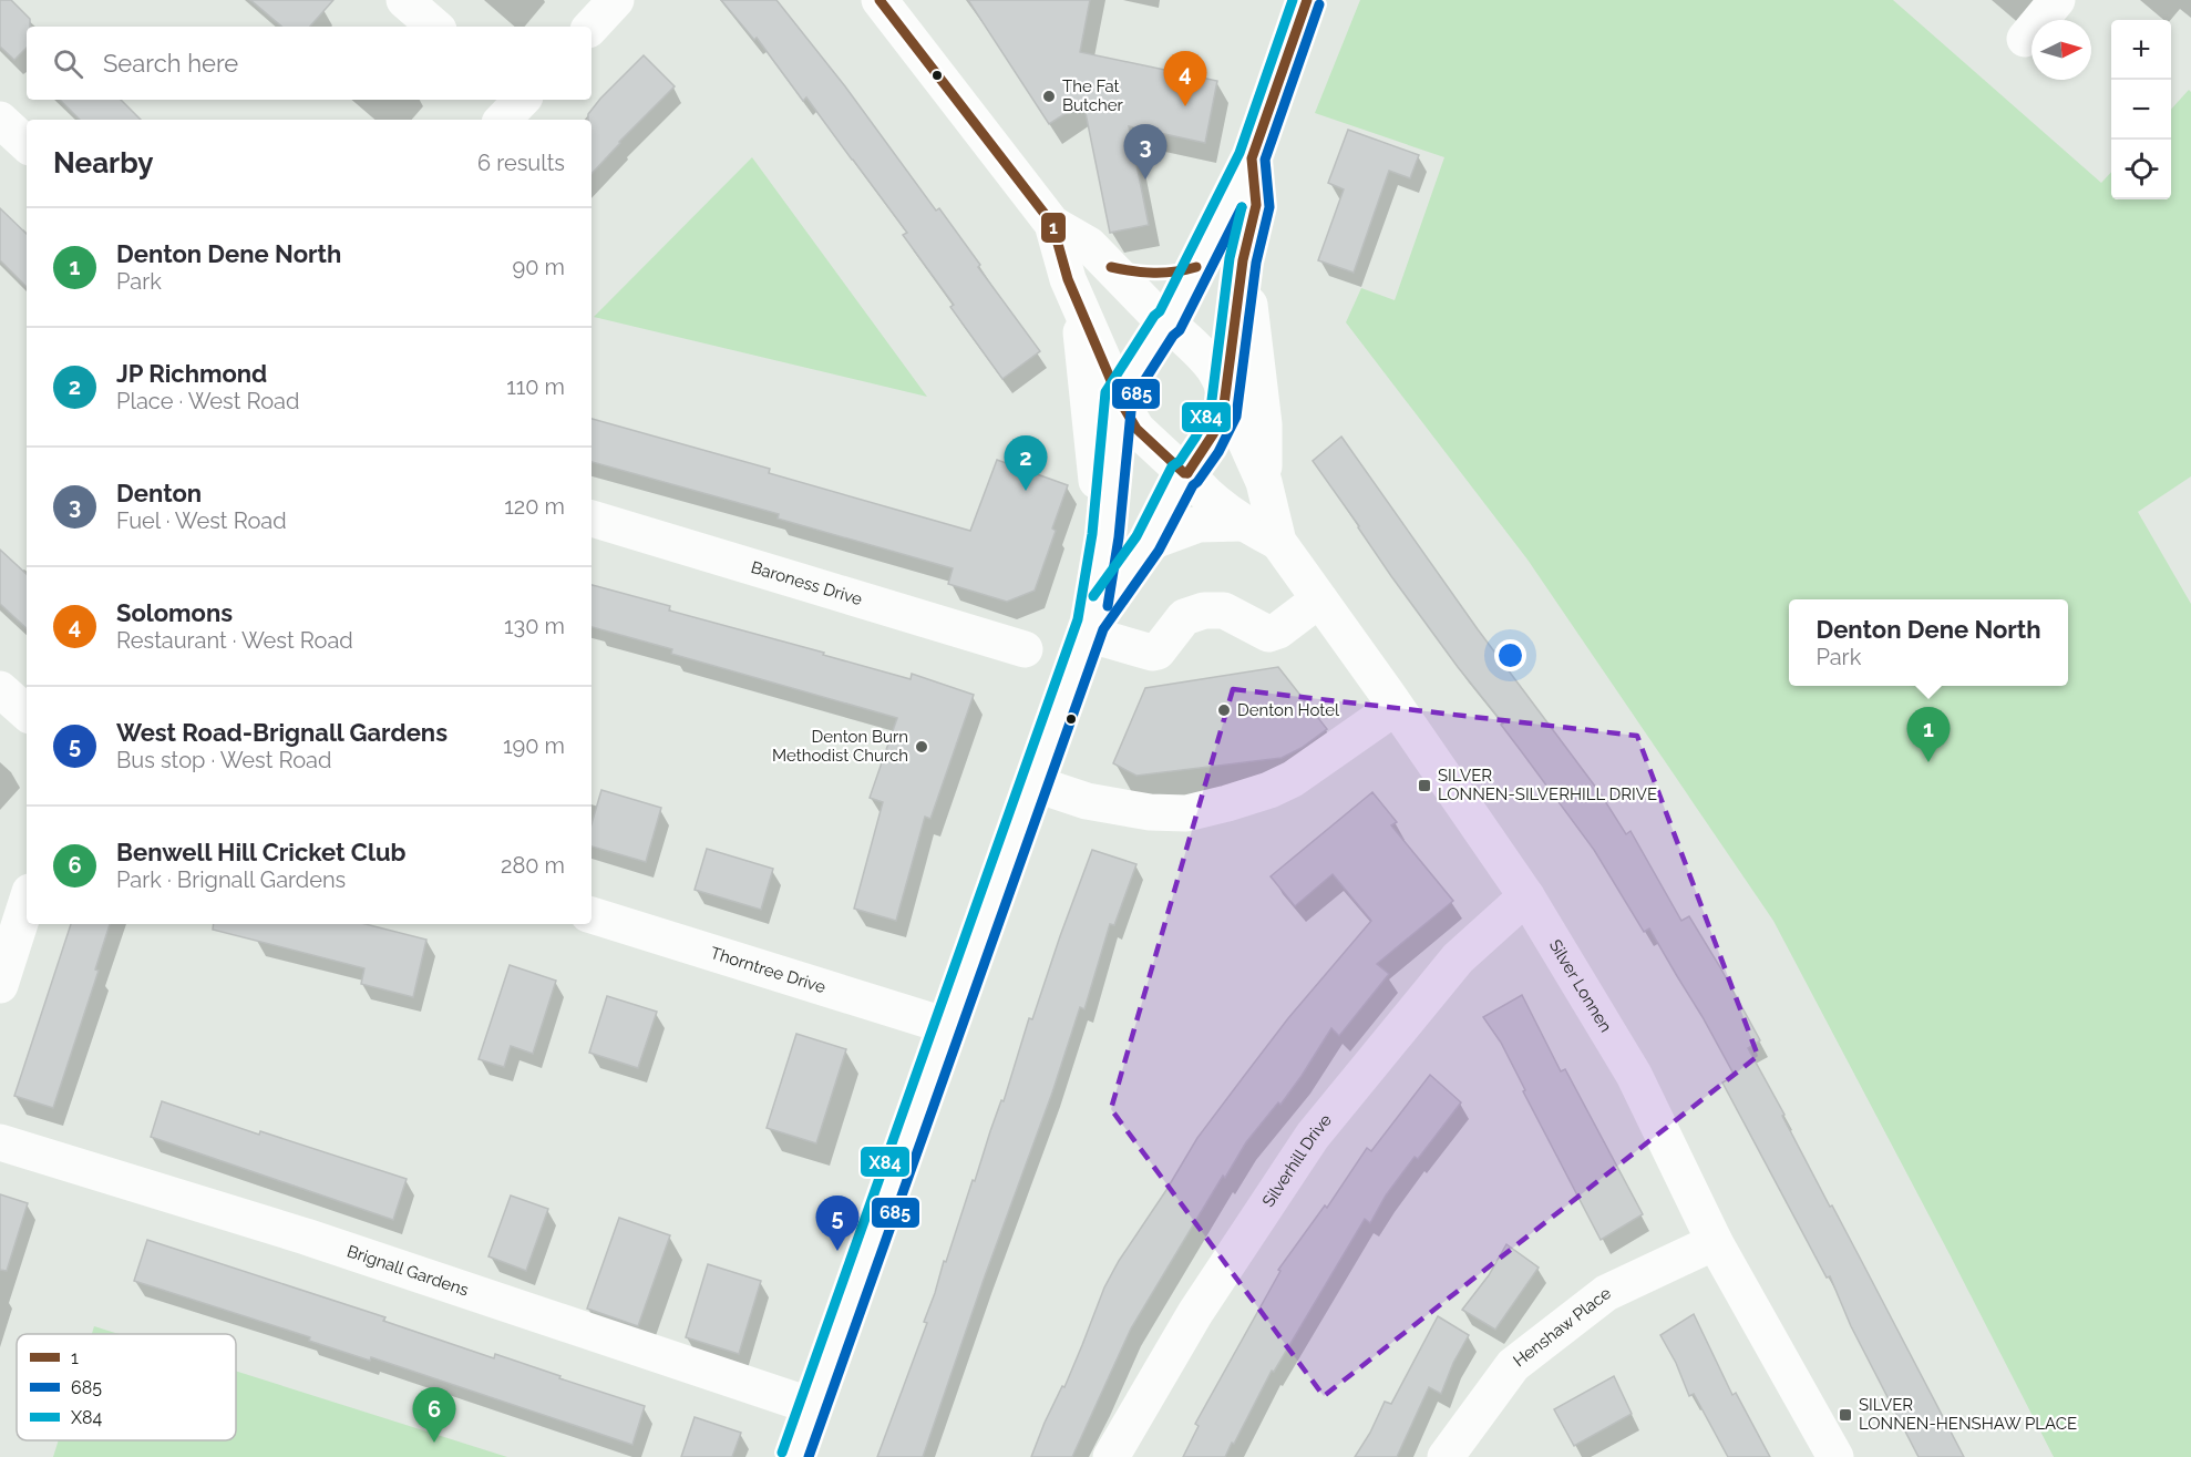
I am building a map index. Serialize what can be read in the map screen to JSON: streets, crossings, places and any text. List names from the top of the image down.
{
  "streets": {
    "main road": [
      "Baroness Drive",
      "Thorntree Drive",
      "Silver Lonnen",
      "Silverhill Drive",
      "Brignall Gardens",
      "Henshaw Place"
    ]
  },
  "crossings": [
    ["Silver Lonnen", "Silverhill Drive"],
    ["Silver Lonnen", "Henshaw Place"]
  ],
  "places": {
    "other": ["The Fat Butcher", "Denton Hotel", "Denton Burn Methodist Church"],
    "transit": ["SILVER LONNEN-SILVERHILL DRIVE", "SILVER LONNEN-HENSHAW PLACE"]
  },
  "lines": ["transit line 1", "transit line X84", "transit line 685"],
  "legend": ["1", "685", "X84"],
  "north": "right",
  "page": {
    "map_buttons": ["+", "−"],
    "search": "Search here",
    "pins": [
      "4",
      "3",
      "2",
      "1",
      "5",
      "6"
    ],
    "heading": ["Nearby", "6 results"],
    "list": [
      {
        "mark": "1",
        "name": "Denton Dene North",
        "note": "Park",
        "value": "90 m"
      },
      {
        "mark": "2",
        "name": "JP Richmond",
        "note": "Place · West Road",
        "value": "110 m"
      },
      {
        "mark": "3",
        "name": "Denton",
        "note": "Fuel · West Road",
        "value": "120 m"
      },
      {
        "mark": "4",
        "name": "Solomons",
        "note": "Restaurant · West Road",
        "value": "130 m"
      },
      {
        "mark": "5",
        "name": "West Road-Brignall Gardens",
        "note": "Bus stop · West Road",
        "value": "190 m"
      },
      {
        "mark": "6",
        "name": "Benwell Hill Cricket Club",
        "note": "Park · Brignall Gardens",
        "value": "280 m"
      }
    ],
    "popup": ["Denton Dene North", "Park"]
  }
}
